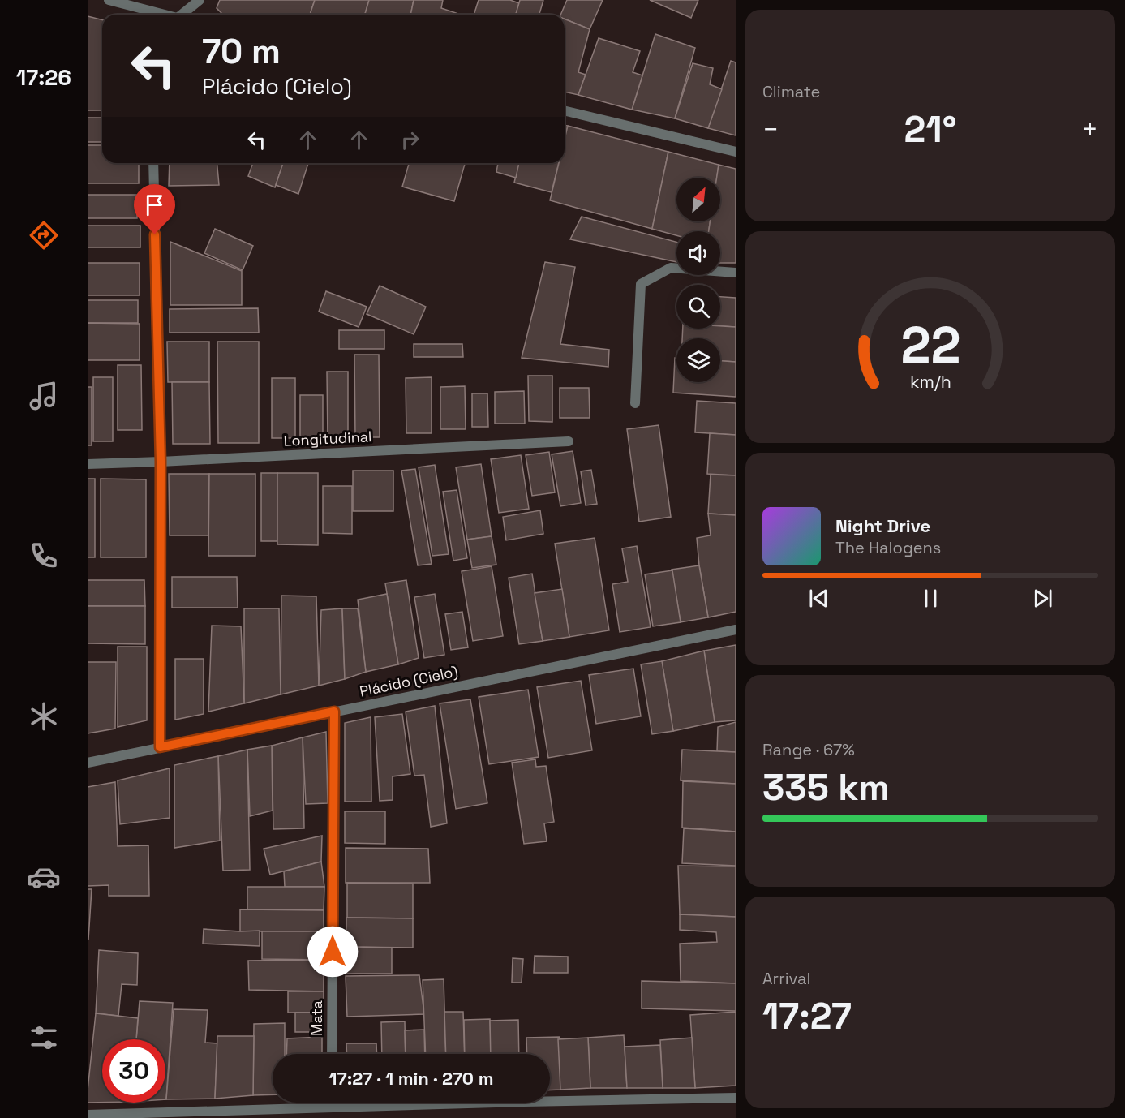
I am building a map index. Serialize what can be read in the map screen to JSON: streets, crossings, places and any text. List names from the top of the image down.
{
  "streets": {
    "street": ["Longitudinal", "Plácido (Cielo)", "Mata"]
  },
  "crossings": [
    ["Plácido (Cielo)", "Mata"]
  ],
  "north": "top right",
  "page": {
    "tabs": "17:26",
    "tile": [
      "Climate",
      ["Range · 67%", "335 km"],
      ["Arrival", "17:27"]
    ],
    "turn": ["70 m", "Plácido (Cielo)"],
    "heat": ["−", "21°", "+"],
    "song": ["Night Drive", "The Halogens"],
    "limit": "30",
    "trip": "17:27 · 1 min · 270 m",
    "gauge": ["22", "km/h"]
  }
}
